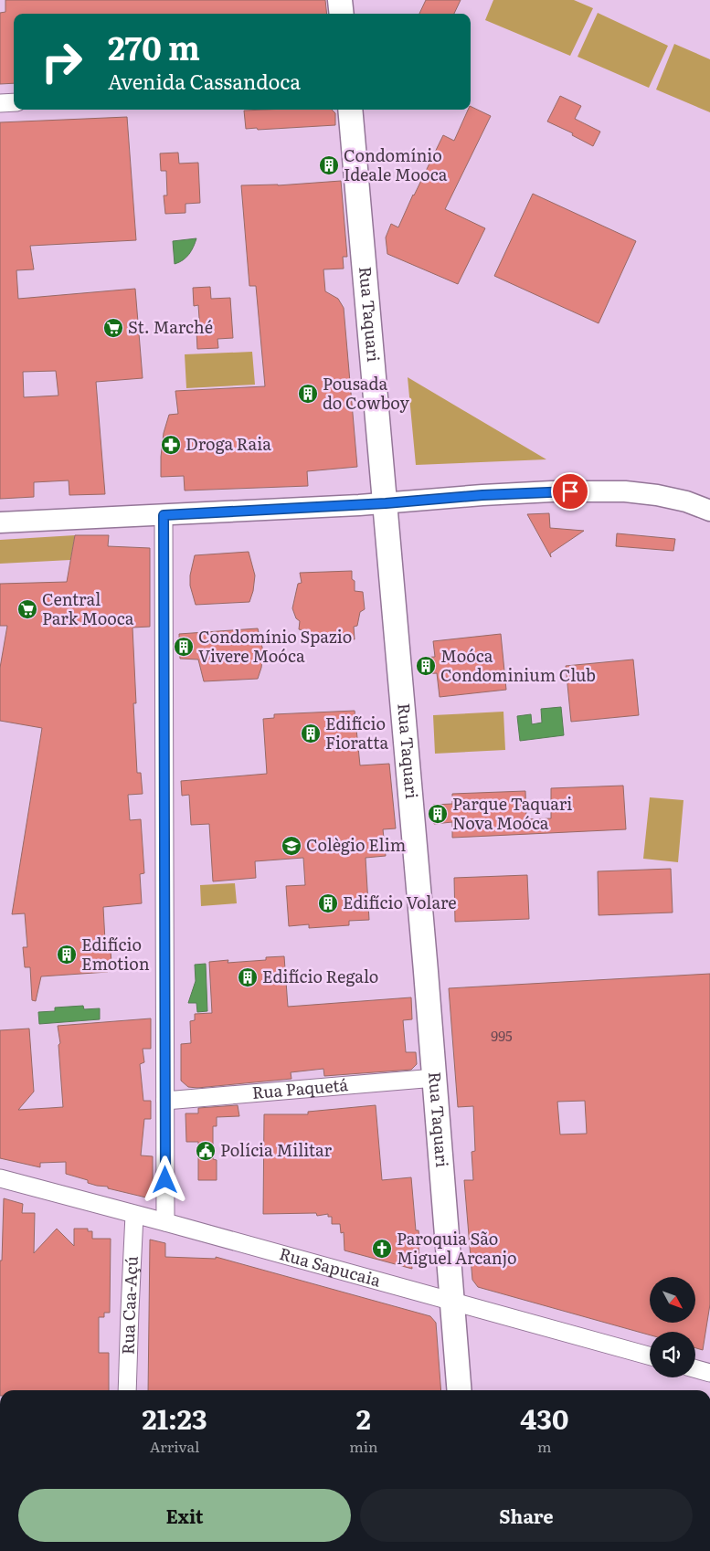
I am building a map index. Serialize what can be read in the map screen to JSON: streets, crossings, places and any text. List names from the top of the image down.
{
  "streets": {
    "main road": ["Rua Taquari"],
    "street": ["Rua Paquetá", "Rua Sapucaia", "Rua Caa-Açú"]
  },
  "crossings": [
    ["Rua Taquari", "Rua Paquetá"],
    ["Rua Taquari", "Rua Sapucaia"],
    ["Rua Sapucaia", "Rua Caa-Açú"]
  ],
  "places": {
    "building": [
      "Condomínio Ideale Mooca",
      "Pousada do Cowboy",
      "Condomínio Spazio Vivere Moóca",
      "Moóca Condominium Club",
      "Edifício Fioratta",
      "Parque Taquari Nova Moóca",
      "Edifício Volare",
      "Edifício Emotion",
      "Edifício Regalo"
    ],
    "supermarket": ["St. Marché", "Central Park Mooca"],
    "pharmacy": ["Droga Raia"],
    "school or university": ["Colègio Elim"],
    "public building": ["Polícia Militar"],
    "church": ["Paroquia São Miguel Arcanjo"]
  },
  "house_numbers": ["995"],
  "north": "bottom right",
  "page": {
    "turn": ["270 m", "Avenida Cassandoca"],
    "eta": [
      "21:23",
      "Arrival",
      "2",
      "min",
      "430",
      "m"
    ],
    "buttons": ["Exit", "Share"]
  }
}
